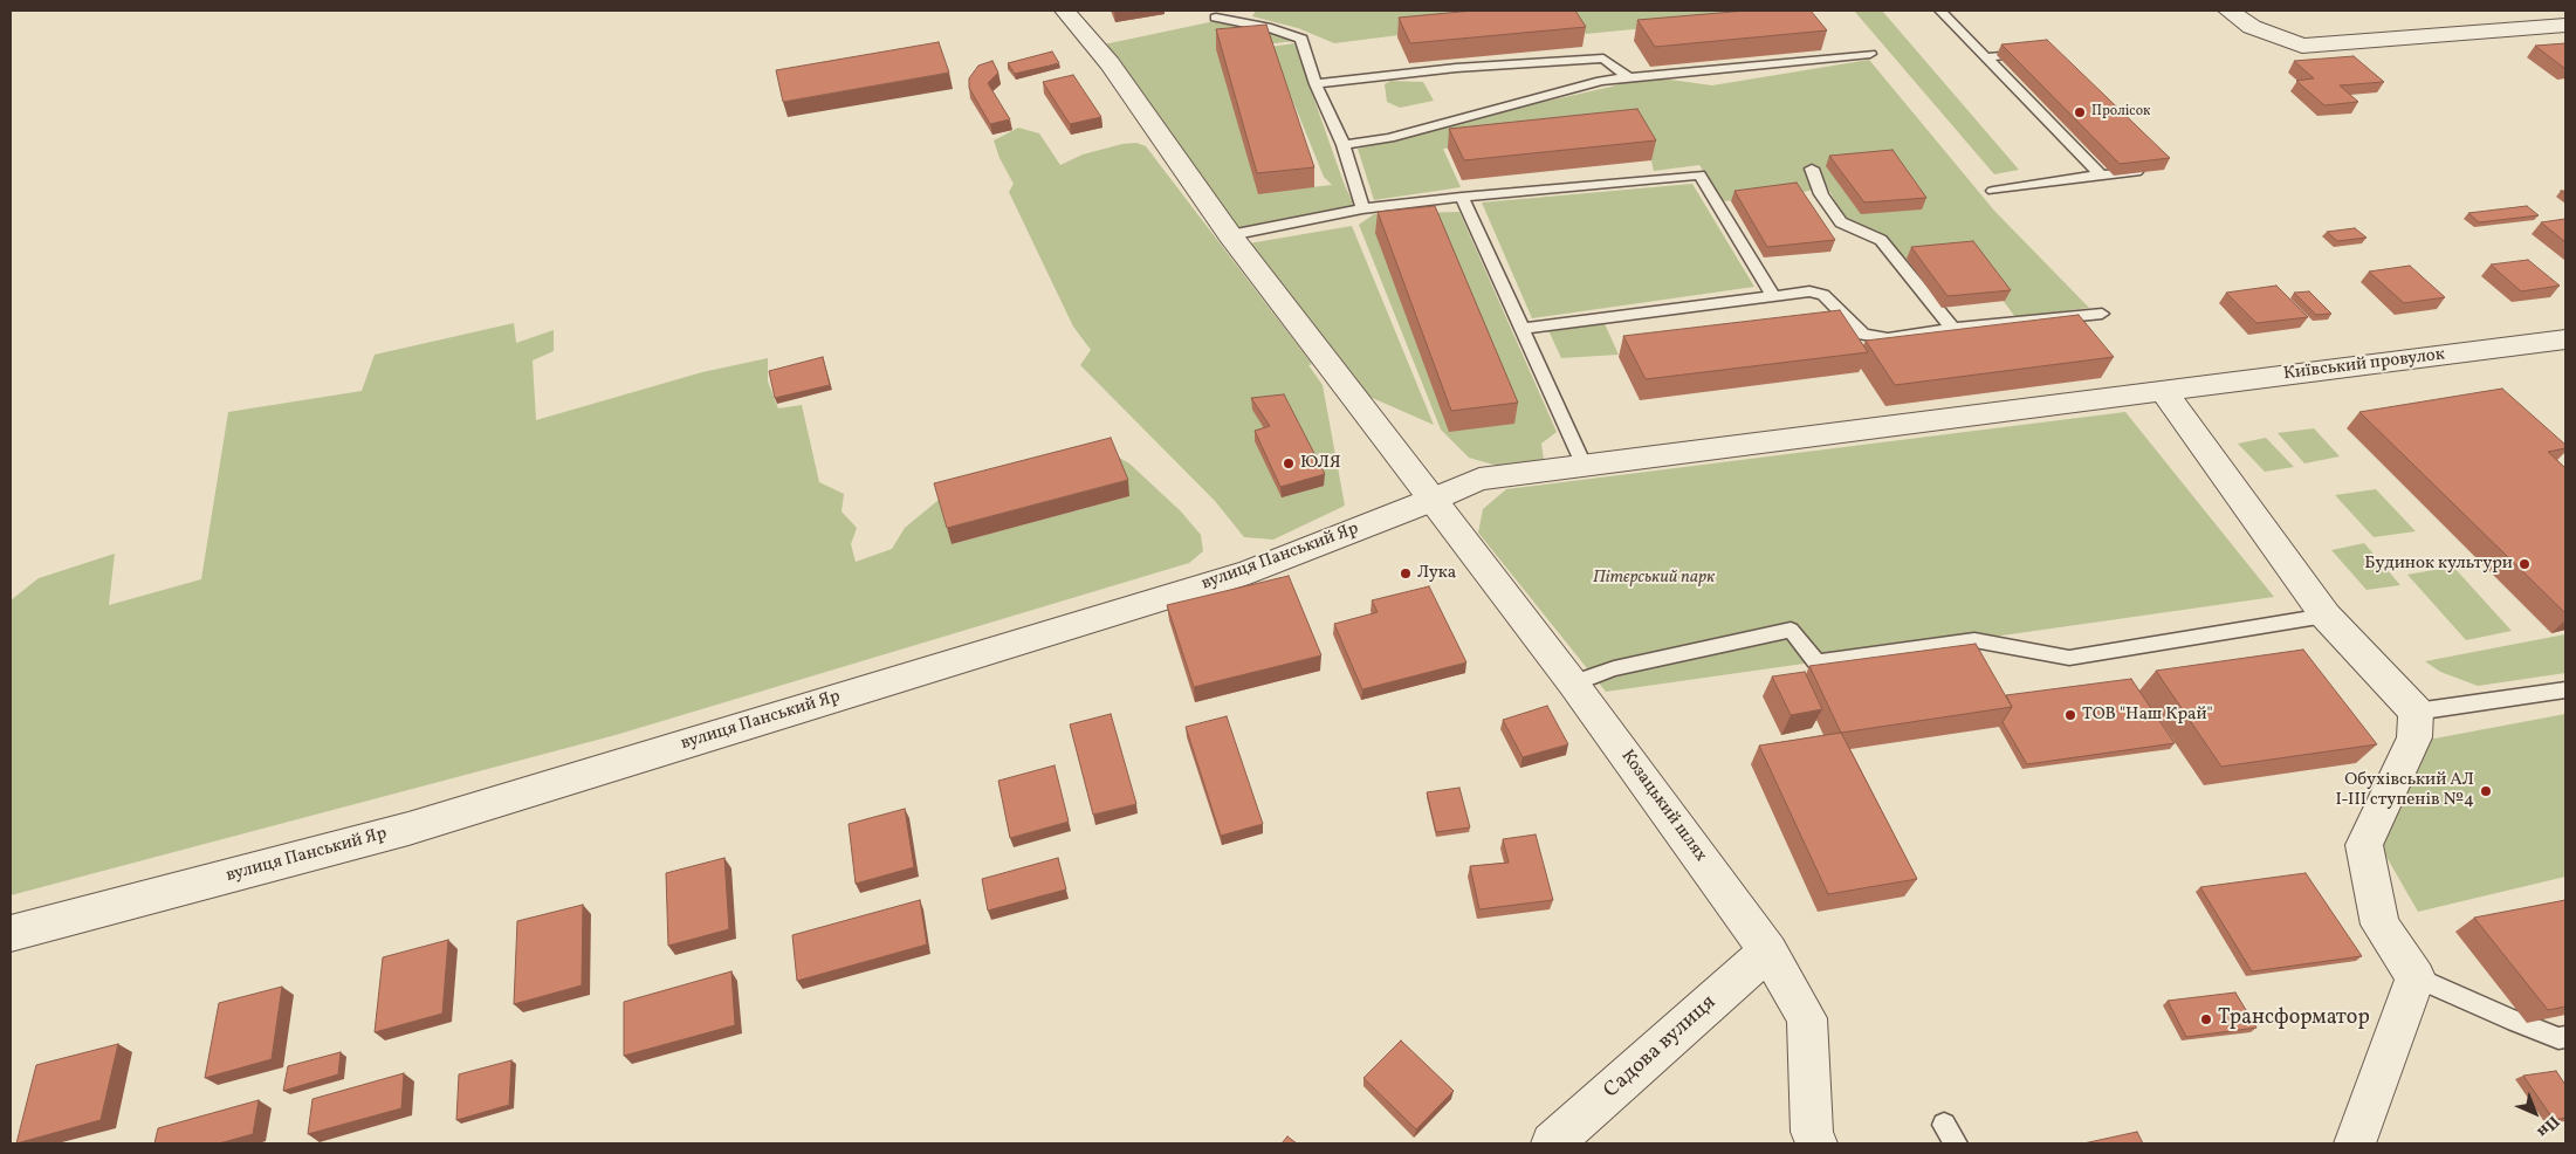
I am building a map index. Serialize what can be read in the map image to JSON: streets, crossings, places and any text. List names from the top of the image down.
{
  "streets": {
    "street": [
      "Київський провулок",
      "вулиця Панський Яр",
      "Козацький шлях",
      "Садова вулиця"
    ]
  },
  "crossings": [
    ["Київський провулок", "вулиця Панський Яр"],
    ["вулиця Панський Яр", "Козацький шлях"],
    ["Козацький шлях", "Садова вулиця"]
  ],
  "parks": ["Пітєрський парк"],
  "places": [
    "Пролісок",
    "ЮЛЯ",
    "Будинок культури",
    "Лука",
    "ТОВ \"Наш Край\"",
    "Обухівський АЛ І-ІІІ ступенів №4",
    "Трансформатор"
  ],
  "north": "bottom right"
}
